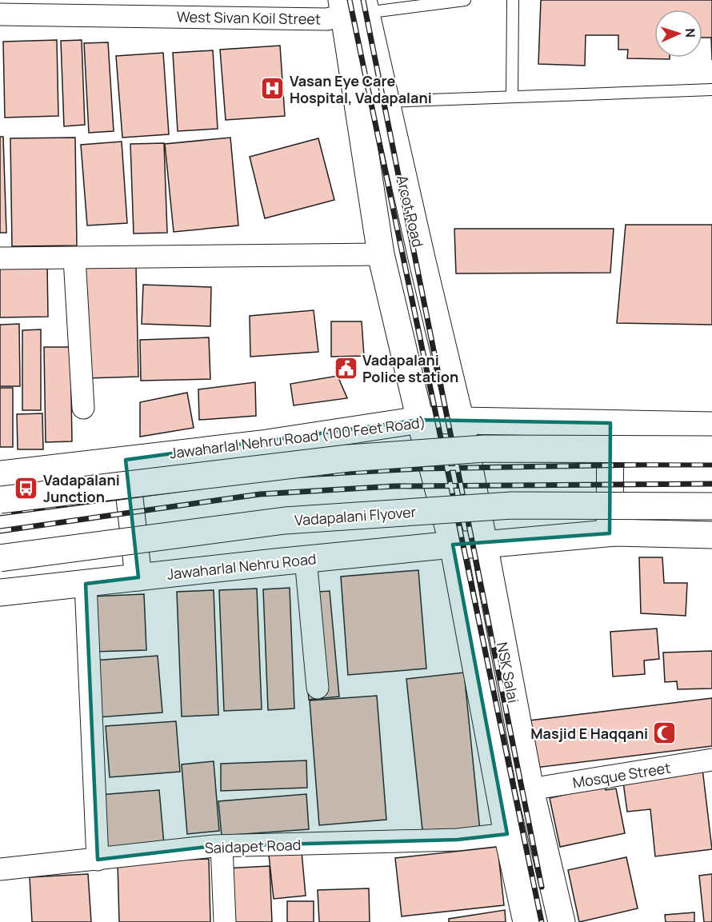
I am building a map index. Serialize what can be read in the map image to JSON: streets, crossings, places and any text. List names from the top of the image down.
{
  "streets": {
    "main road": [
      "Arcot Road",
      "Jawaharlal Nehru Road (100 Feet Road)",
      "Vadapalani Flyover",
      "Jawaharlal Nehru Road",
      "NSK Salai"
    ],
    "street": ["West Sivan Koil Street", "Mosque Street", "Saidapet Road"]
  },
  "crossings": [
    ["West Sivan Koil Street", "Arcot Road"],
    ["Arcot Road", "Jawaharlal Nehru Road (100 Feet Road)"],
    ["Arcot Road", "NSK Salai"],
    ["Jawaharlal Nehru Road (100 Feet Road)", "NSK Salai"],
    ["Jawaharlal Nehru Road", "NSK Salai"],
    ["NSK Salai", "Mosque Street"]
  ],
  "places": {
    "hospital": ["Vasan Eye Care Hospital, Vadapalani"],
    "public building": ["Vadapalani Police station"],
    "bus stop": ["Vadapalani Junction"],
    "mosque": ["Masjid E Haqqani"]
  },
  "north": "right"
}
